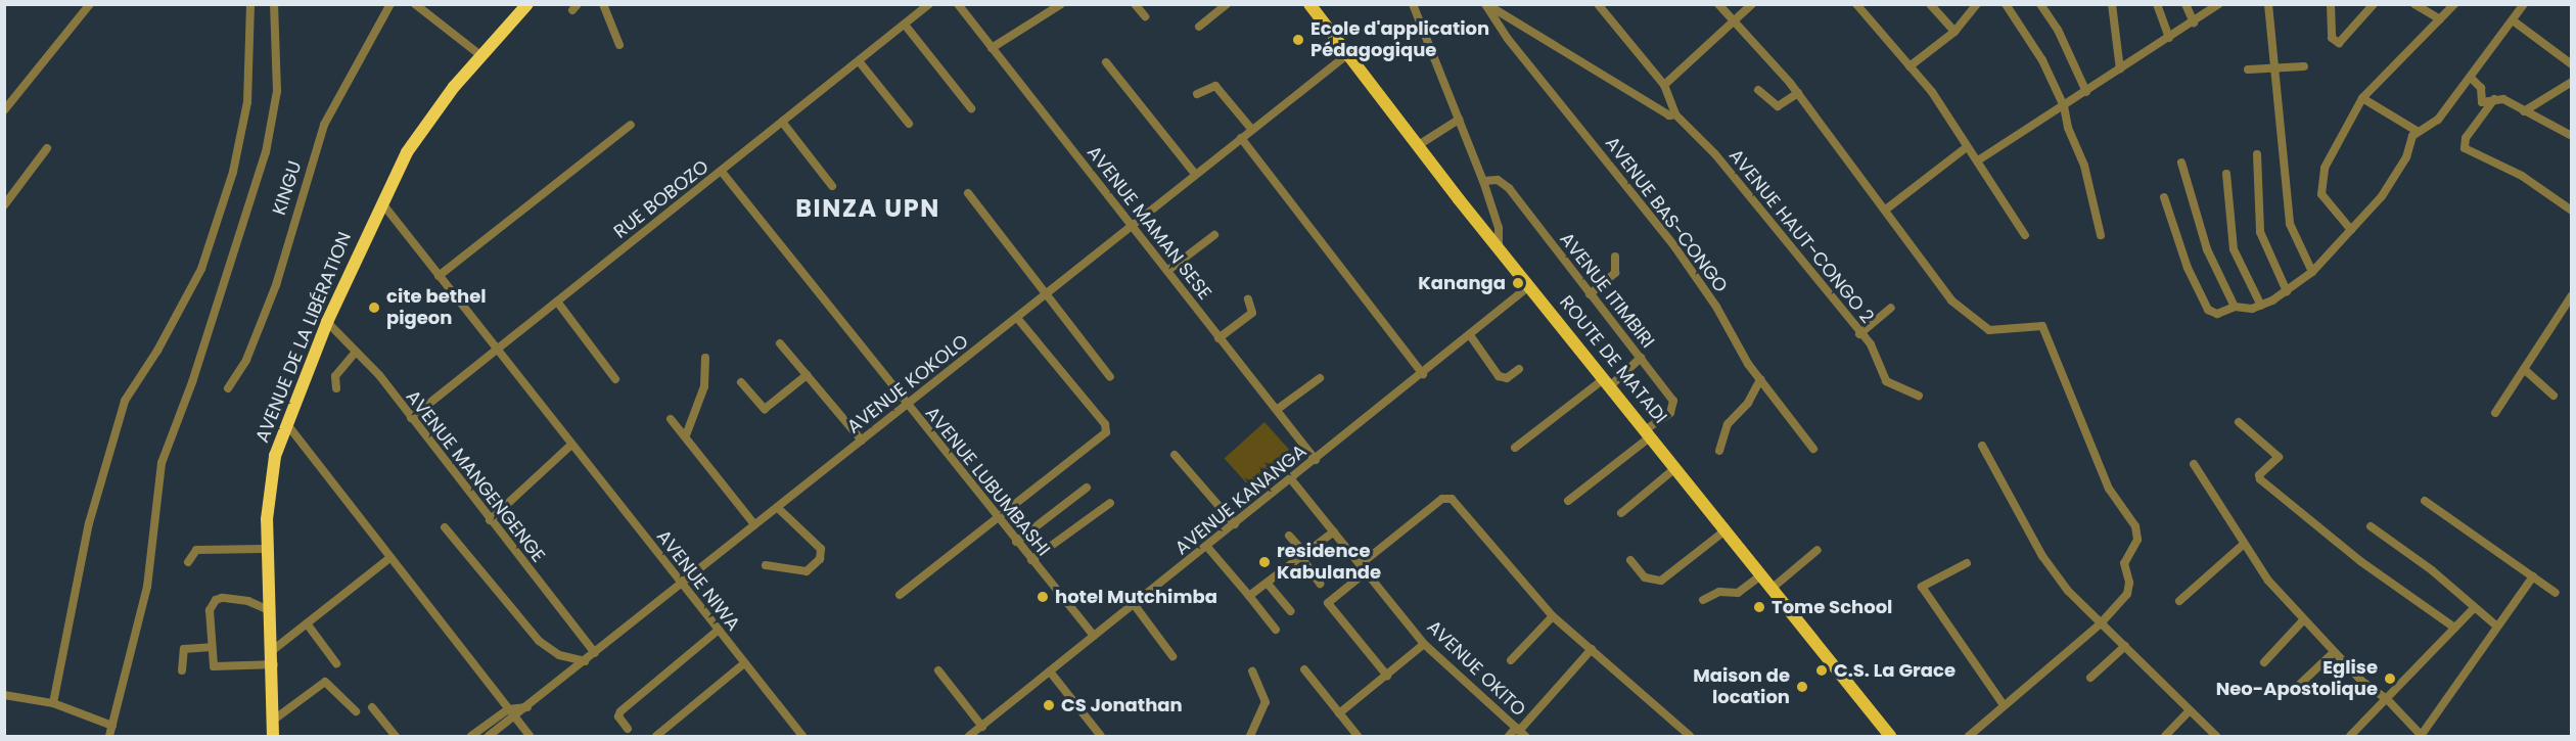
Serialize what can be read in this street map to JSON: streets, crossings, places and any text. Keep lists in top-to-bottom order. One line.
{"streets":{"highway":["AVENUE DE LA LIBÉRATION"],"main road":["ROUTE DE MATADI"],"street":["KINGU","RUE BOBOZO","AVENUE BAS-CONGO","AVENUE MAMAN SESE","AVENUE HAUT-CONGO 2","AVENUE ITIMBIRI","AVENUE KOKOLO","AVENUE MANGENGENGE","AVENUE LUBUMBASHI","AVENUE KANANGA","AVENUE NIWA","AVENUE OKITO"]},"crossings":[["RUE BOBOZO","AVENUE MANGENGENGE"],["RUE BOBOZO","AVENUE LUBUMBASHI"],["RUE BOBOZO","AVENUE NIWA"],["AVENUE MAMAN SESE","AVENUE KOKOLO"],["AVENUE MAMAN SESE","AVENUE KANANGA"],["AVENUE ITIMBIRI","ROUTE DE MATADI"],["AVENUE DE LA LIBÉRATION","AVENUE MANGENGENGE"],["AVENUE DE LA LIBÉRATION","AVENUE NIWA"],["ROUTE DE MATADI","AVENUE KOKOLO"],["ROUTE DE MATADI","AVENUE KANANGA"],["AVENUE KOKOLO","AVENUE MANGENGENGE"],["AVENUE KOKOLO","AVENUE LUBUMBASHI"],["AVENUE KOKOLO","AVENUE NIWA"],["AVENUE LUBUMBASHI","AVENUE KANANGA"],["AVENUE KANANGA","AVENUE OKITO"]],"districts":["BINZA UPN"],"places":["Ecole d'application Pédagogique","Kananga","cite bethel pigeon","residence Kabulande","hotel Mutchimba","Tome School","C.S. La Grace","Eglise Neo-Apostolique","Maison de location","CS Jonathan"]}
